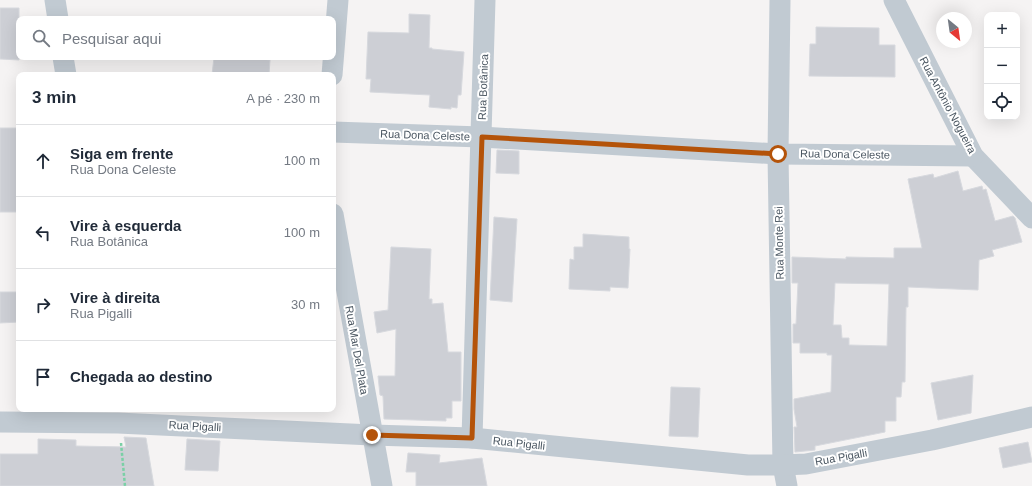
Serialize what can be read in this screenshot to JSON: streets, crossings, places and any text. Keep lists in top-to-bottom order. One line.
{"streets":{"street":["Rua Botânica","Rua Antônio Nogueira","Rua Dona Celeste","Rua Monte Rei","Rua Mar Del Plata","Rua Pigalli"]},"crossings":[["Rua Botânica","Rua Dona Celeste"],["Rua Botânica","Rua Pigalli"],["Rua Antônio Nogueira","Rua Dona Celeste"],["Rua Dona Celeste","Rua Monte Rei"],["Rua Monte Rei","Rua Pigalli"],["Rua Mar Del Plata","Rua Pigalli"]],"north":"bottom right","page":{"map_buttons":["+","−"],"search":"Pesquisar aqui","heading":["3 min","A pé · 230 m"],"list":[["Siga em frente","Rua Dona Celeste","100 m"],["Vire à esquerda","Rua Botânica","100 m"],["Vire à direita","Rua Pigalli","30 m"],"Chegada ao destino"]}}
